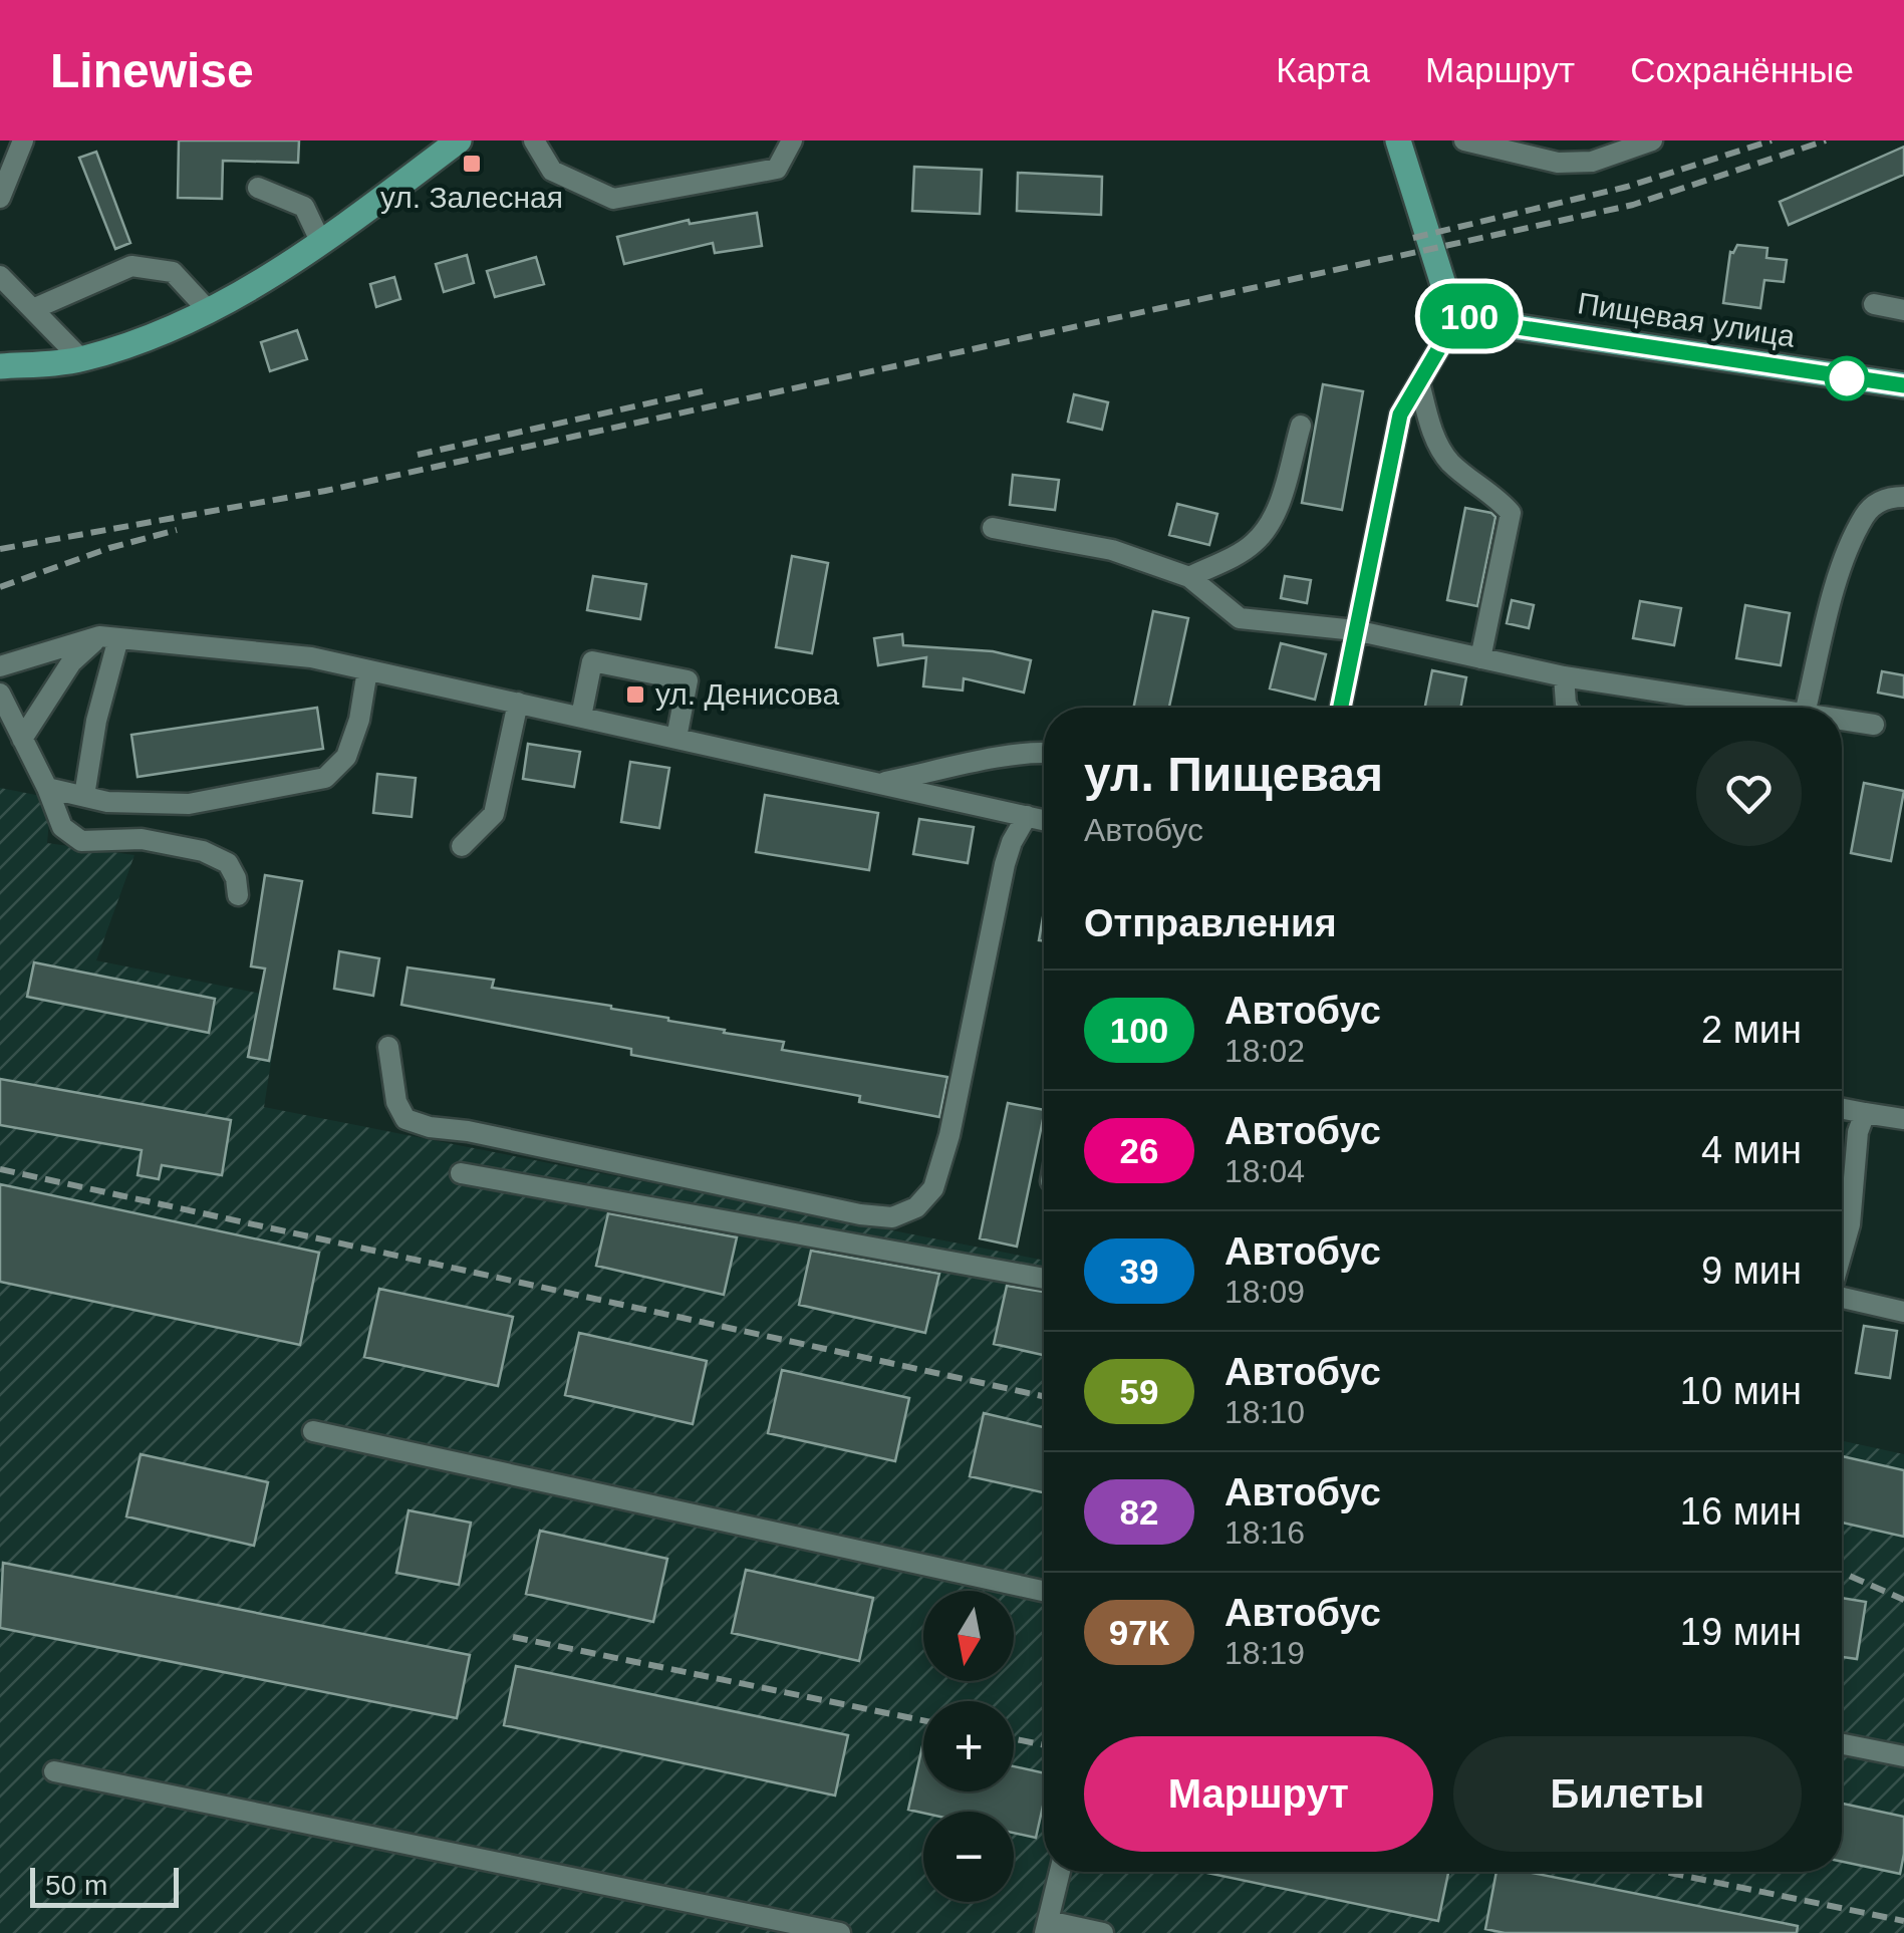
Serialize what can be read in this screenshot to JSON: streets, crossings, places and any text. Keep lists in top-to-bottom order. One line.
{"streets":{"main road":["Пищевая улица"]},"places":{"transit":["ул. Залесная","ул. Денисова"]},"lines":["bus line 100"],"scale_bar":"50 m","north":"bottom","page":{"header":"Linewise","nav":["Карта","Маршрут","Сохранённые"],"on_map":"100","heading":[["ул. Пищевая","Автобус"],"Отправления"],"list":[{"mark":"100","name":"Автобус","note":"18:02","value":"2 мин"},{"mark":"26","name":"Автобус","note":"18:04","value":"4 мин"},{"mark":"39","name":"Автобус","note":"18:09","value":"9 мин"},{"mark":"59","name":"Автобус","note":"18:10","value":"10 мин"},{"mark":"82","name":"Автобус","note":"18:16","value":"16 мин"},{"mark":"97К","name":"Автобус","note":"18:19","value":"19 мин"}],"map_buttons":["+","−"],"buttons":["Маршрут","Билеты"],"scale":"50 m"}}
